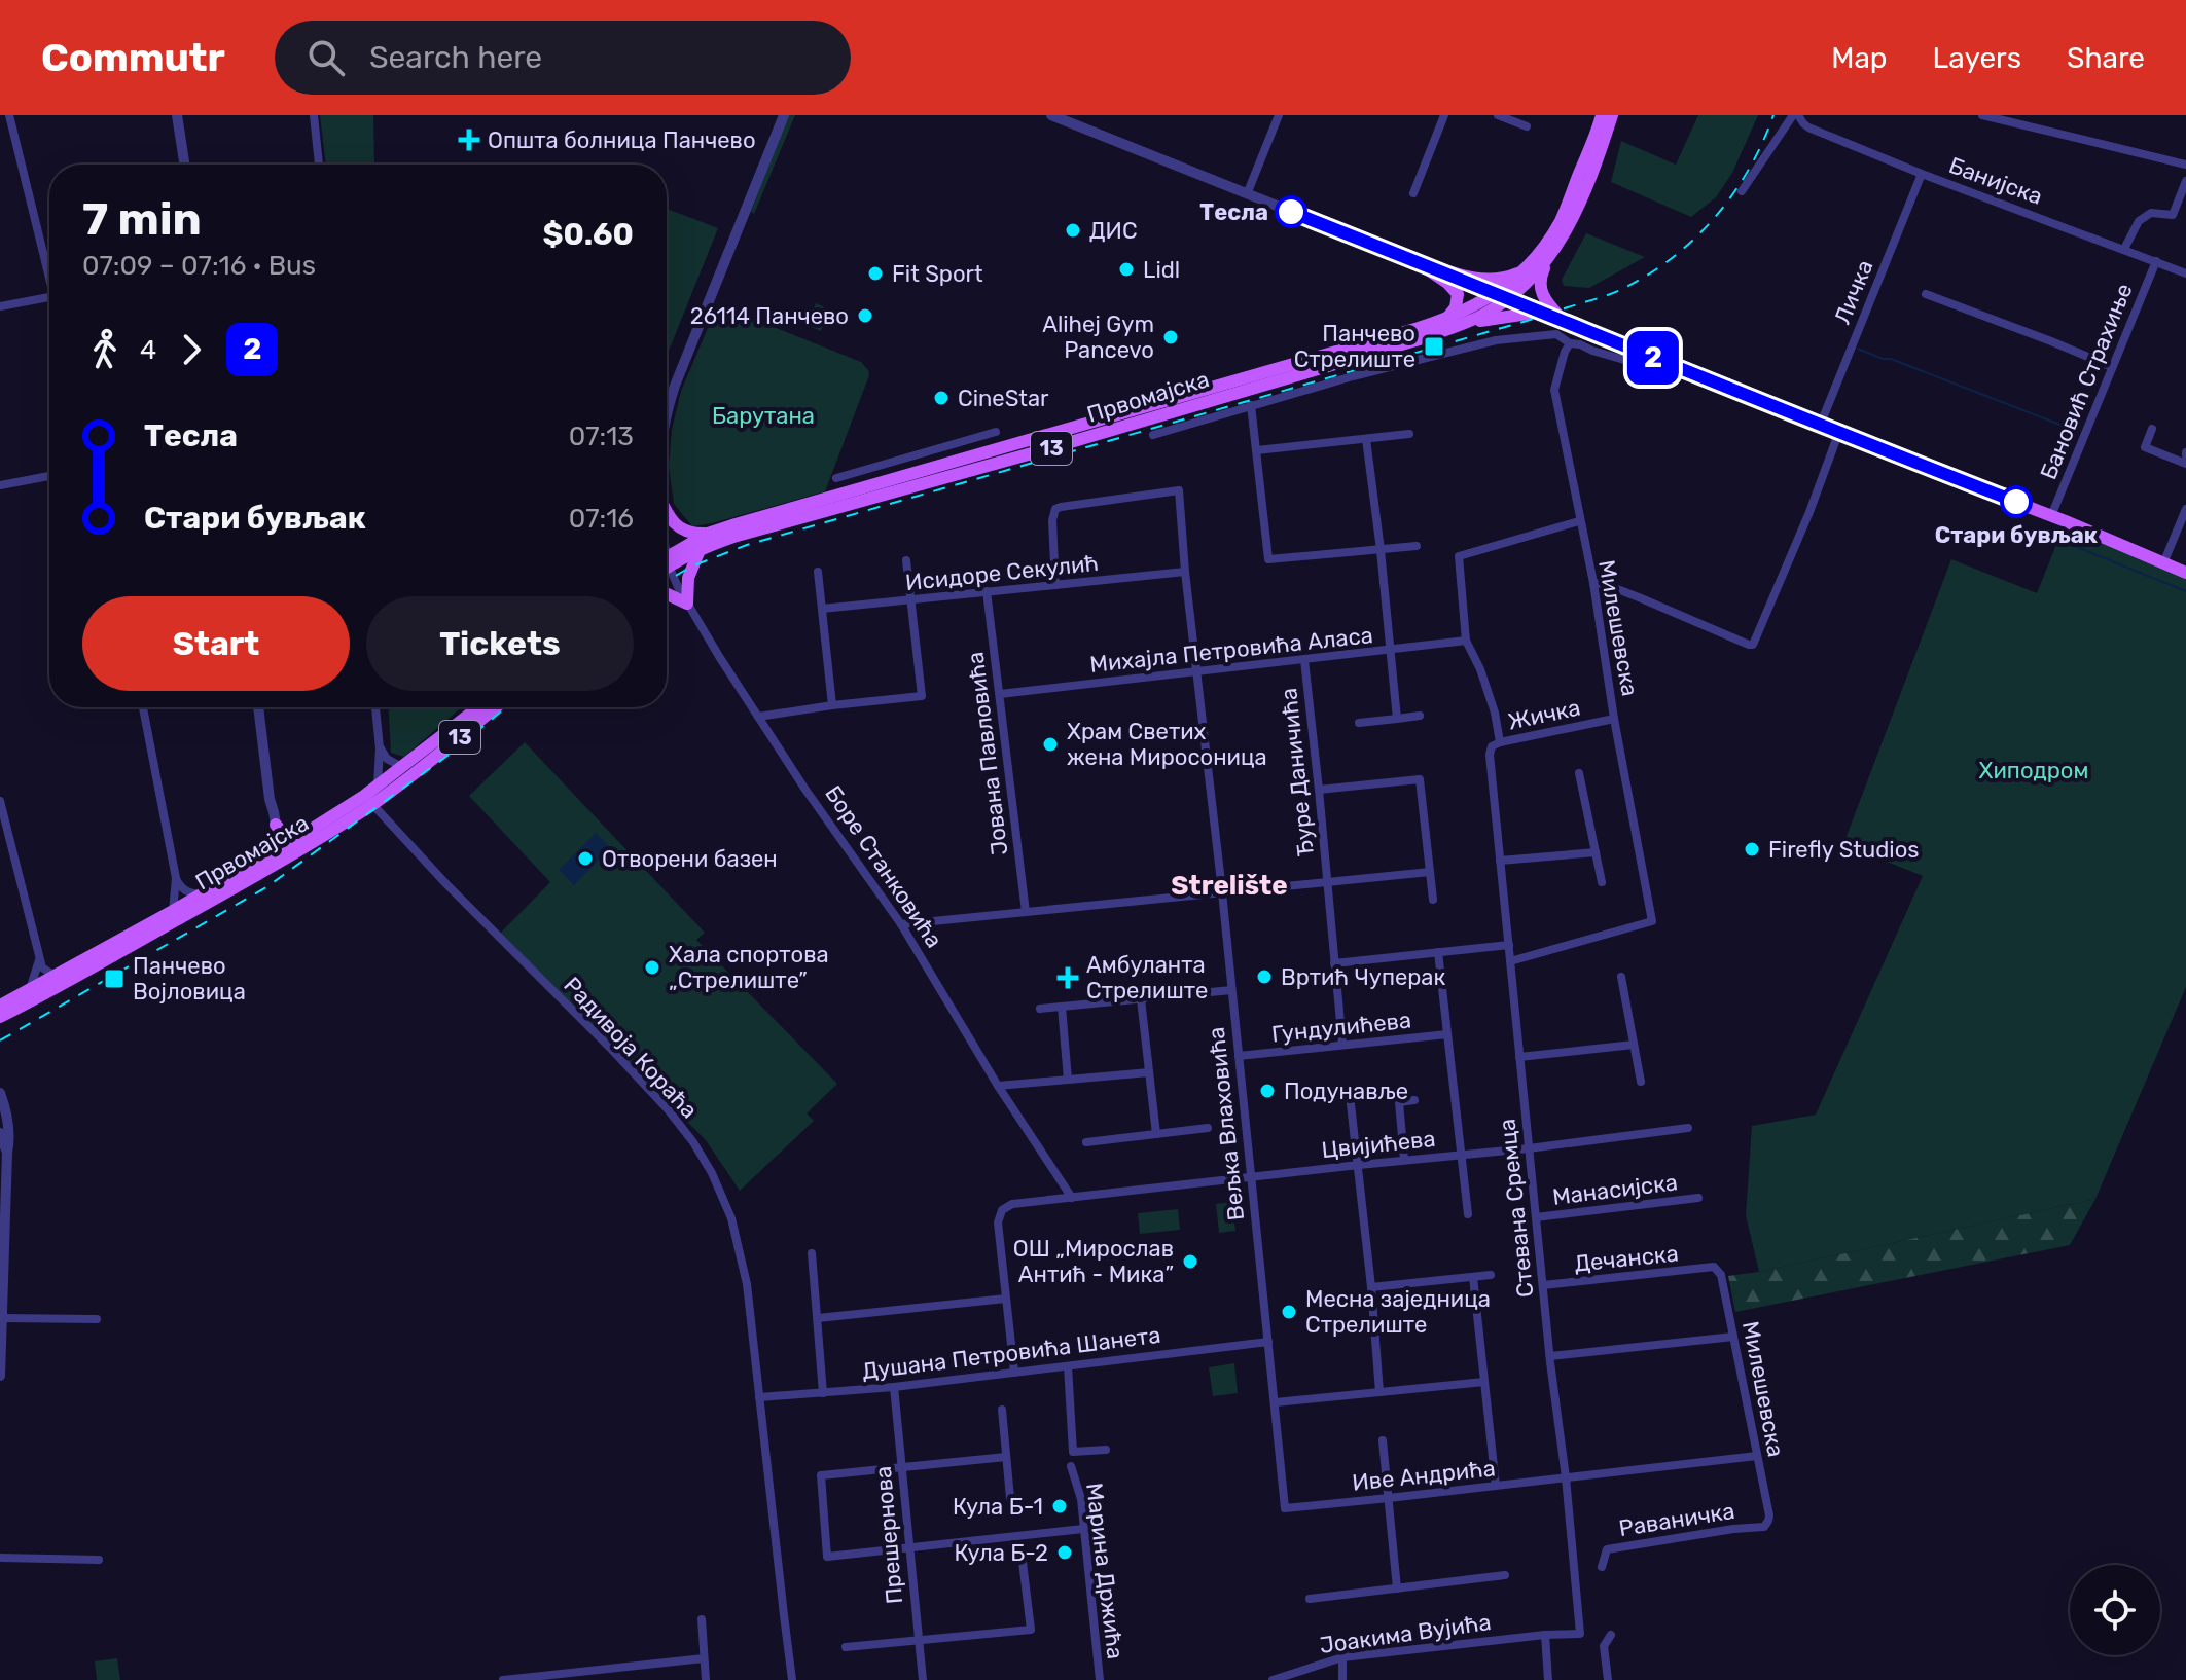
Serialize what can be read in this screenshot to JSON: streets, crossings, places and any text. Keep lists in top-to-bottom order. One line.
{"streets":{"main road":["Првомајска","13"],"street":["Банијска","Личка","Бановић Страхиње","Исидоре Секулић","Милешевска","Михајла Петровића Аласа","Жичка","Јована Павловића","Ђуре Даничића","Боре Станковића","Гундулићева","Радивоја Кораћа","Вељка Влаховића","Цвијићева","Манасијска","Стевана Сремца","Дечанска","Душана Петровића Шанета","Иве Андрића","Раваничка","Прешернова","Марина Држића","Јоакима Вујића"]},"crossings":[["Банијска","Личка"],["Банијска","Бановић Страхиње"],["Првомајска","13"],["Првомајска","Радивоја Кораћа"],["Исидоре Секулић","Јована Павловића"],["Исидоре Секулић","Вељка Влаховића"],["Милешевска","Жичка"],["Милешевска","Стевана Сремца"],["Милешевска","Дечанска"],["Милешевска","Иве Андрића"],["Милешевска","Раваничка"],["Михајла Петровића Аласа","Јована Павловића"],["Михајла Петровића Аласа","Ђуре Даничића"],["Михајла Петровића Аласа","Вељка Влаховића"],["Жичка","Стевана Сремца"],["Ђуре Даничића","Гундулићева"],["Боре Станковића","Цвијићева"],["Гундулићева","Вељка Влаховића"],["Радивоја Кораћа","Душана Петровића Шанета"],["Вељка Влаховића","Цвијићева"],["Вељка Влаховића","Душана Петровића Шанета"],["Вељка Влаховића","Иве Андрића"],["Цвијићева","Стевана Сремца"],["Манасијска","Стевана Сремца"],["Стевана Сремца","Дечанска"],["Стевана Сремца","Иве Андрића"],["Стевана Сремца","Јоакима Вујића"],["Душана Петровића Шанета","Прешернова"],["Душана Петровића Шанета","Марина Држића"]],"districts":["Strelište"],"parks":["Барутана","Хиподром"],"places":{"health":["Општа болница Панчево","Амбуланта Стрелиште"],"other":["Тесла","ДИС","Lidl","Fit Sport","26114 Панчево","Alihej Gym Pancevo","CineStar","Стари бувљак","Храм Светих жена Миросоница","Firefly Studios","Отворени базен","Хала спортова „Стрелиште”","Вртић Чуперак","Подунавље","ОШ „Мирослав Антић - Мика”","Месна заједница Стрелиште","Кула Б-1","Кула Б-2"],"transit":["Панчево Стрелиште","Панчево Војловица"]},"lines":["bus line 2"],"page":{"header":"Commutr","search":"Search here","nav":["Map","Layers","Share"],"on_map":"2","heading":["7 min","07:09 – 07:16 · Bus","$0.60"],"legs":["4","2"],"list":[{"name":"Тесла","value":"07:13"},{"name":"Стари бувљак","value":"07:16"}],"buttons":["Start","Tickets"]}}
